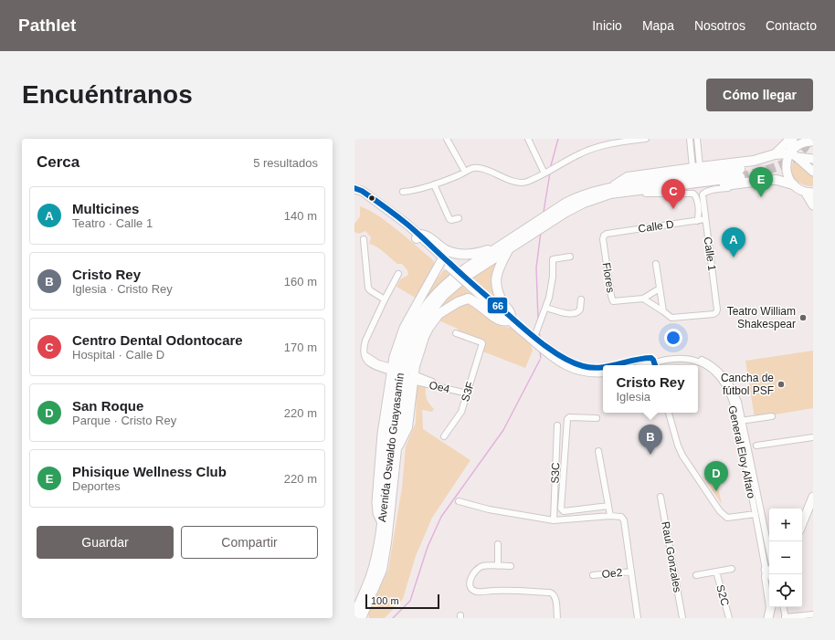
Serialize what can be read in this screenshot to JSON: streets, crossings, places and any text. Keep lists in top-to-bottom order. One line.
{"streets":{"main road":["Avenida Oswaldo Guayasamín"],"street":["Calle D","Calle 1","Flores","Oe4","S3F","General Eloy Alfaro","S3C","Raul Gonzales","Oe2","S2C"]},"crossings":[["Calle D","Calle 1"],["Calle D","Flores"],["Calle 1","Avenida Oswaldo Guayasamín"],["Oe4","S3F"]],"places":["Teatro William Shakespear","Cancha de fútbol PSF"],"lines":["transit line 66"],"scale_bar":"100 m","page":{"header":"Pathlet","nav":["Inicio","Mapa","Nosotros","Contacto"],"buttons":["Cómo llegar",["Guardar","Compartir"]],"title":"Encuéntranos","heading":["Cerca","5 resultados"],"pins":["E","C","A","B","D"],"list":[{"mark":"A","name":"Multicines","note":"Teatro · Calle 1","value":"140 m"},{"mark":"B","name":"Cristo Rey","note":"Iglesia · Cristo Rey","value":"160 m"},{"mark":"C","name":"Centro Dental Odontocare","note":"Hospital · Calle D","value":"170 m"},{"mark":"D","name":"San Roque","note":"Parque · Cristo Rey","value":"220 m"},{"mark":"E","name":"Phisique Wellness Club","note":"Deportes","value":"220 m"}],"popup":["Cristo Rey","Iglesia"],"map_buttons":["+","−"],"scale":"100 m"}}
